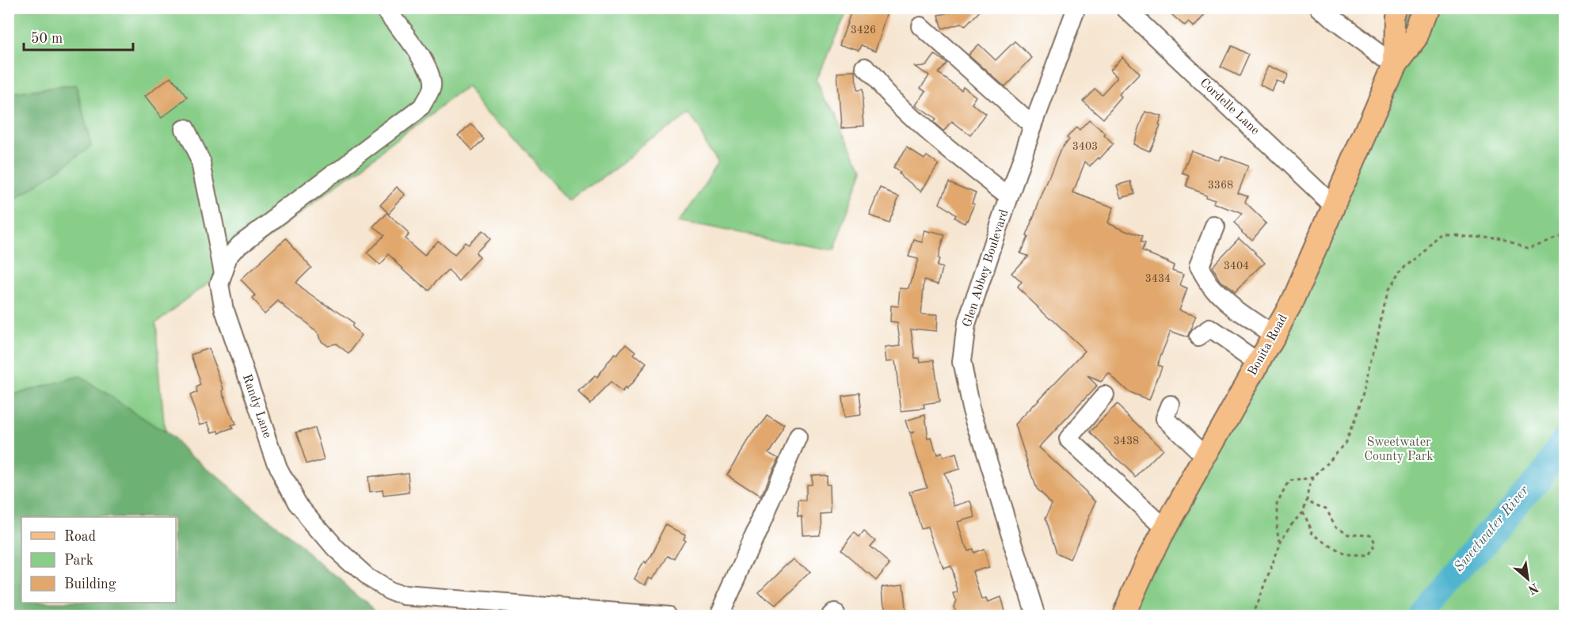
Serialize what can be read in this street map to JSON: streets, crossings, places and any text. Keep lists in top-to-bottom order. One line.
{"streets":{"main road":["Bonita Road"],"street":["Cordelle Lane","Glen Abbey Boulevard","Randy Lane"]},"crossings":[["Cordelle Lane","Bonita Road"]],"water":["Sweetwater River"],"parks":["Sweetwater County Park"],"house_numbers":["3426","3403","3368","3404","3434","3438"],"legend":["Road","Park","Building"],"scale_bar":"50 m","north":"bottom right"}
